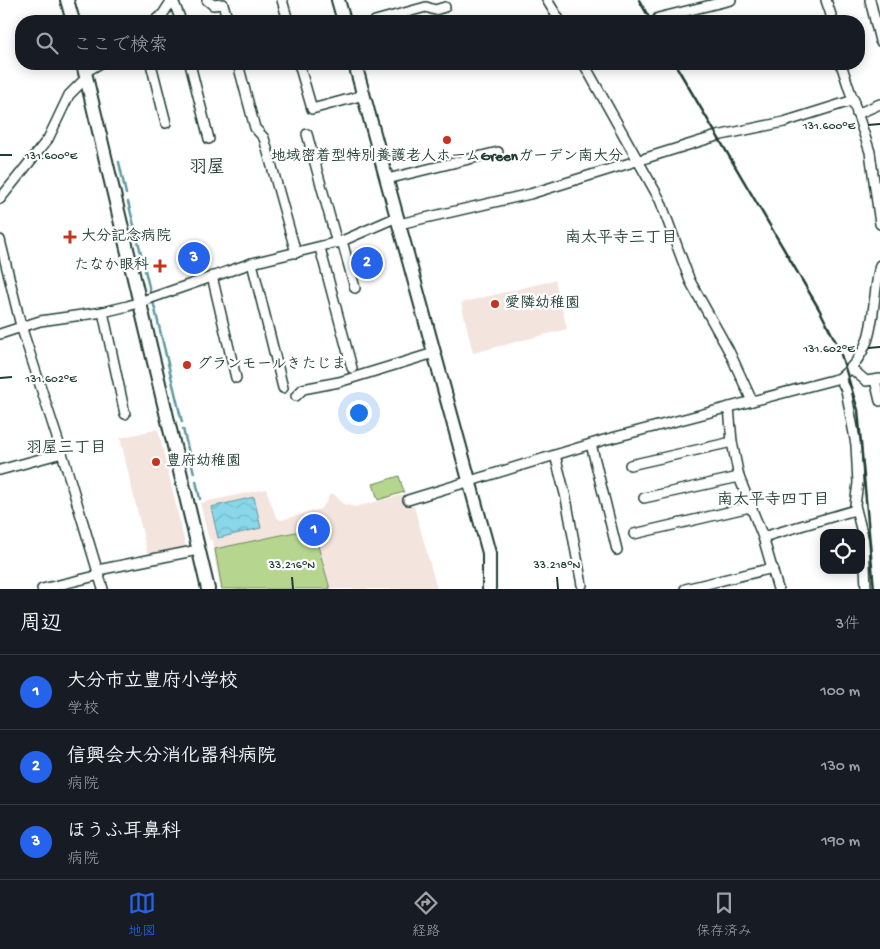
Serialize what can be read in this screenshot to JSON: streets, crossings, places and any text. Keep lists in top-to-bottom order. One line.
{"districts":["羽屋","南太平寺三丁目","羽屋三丁目","南太平寺四丁目"],"places":{"other":["地域密着型特別養護老人ホームGreenガーデン南大分","愛隣幼稚園","グランモールきたじま","豊府幼稚園"],"health":["大分記念病院","たなか眼科"]},"page":{"search":"ここで検索","pins":["3","2","1"],"heading":["周辺","3件"],"list":[{"mark":"1","name":"大分市立豊府小学校","note":"学校","value":"100 m"},{"mark":"2","name":"信興会大分消化器科病院","note":"病院","value":"130 m"},{"mark":"3","name":"ほうふ耳鼻科","note":"病院","value":"190 m"}],"nav":["地図","経路","保存済み"]},"coordinates":["131.600°E","131.602°E","33.216°N","33.218°N"]}
